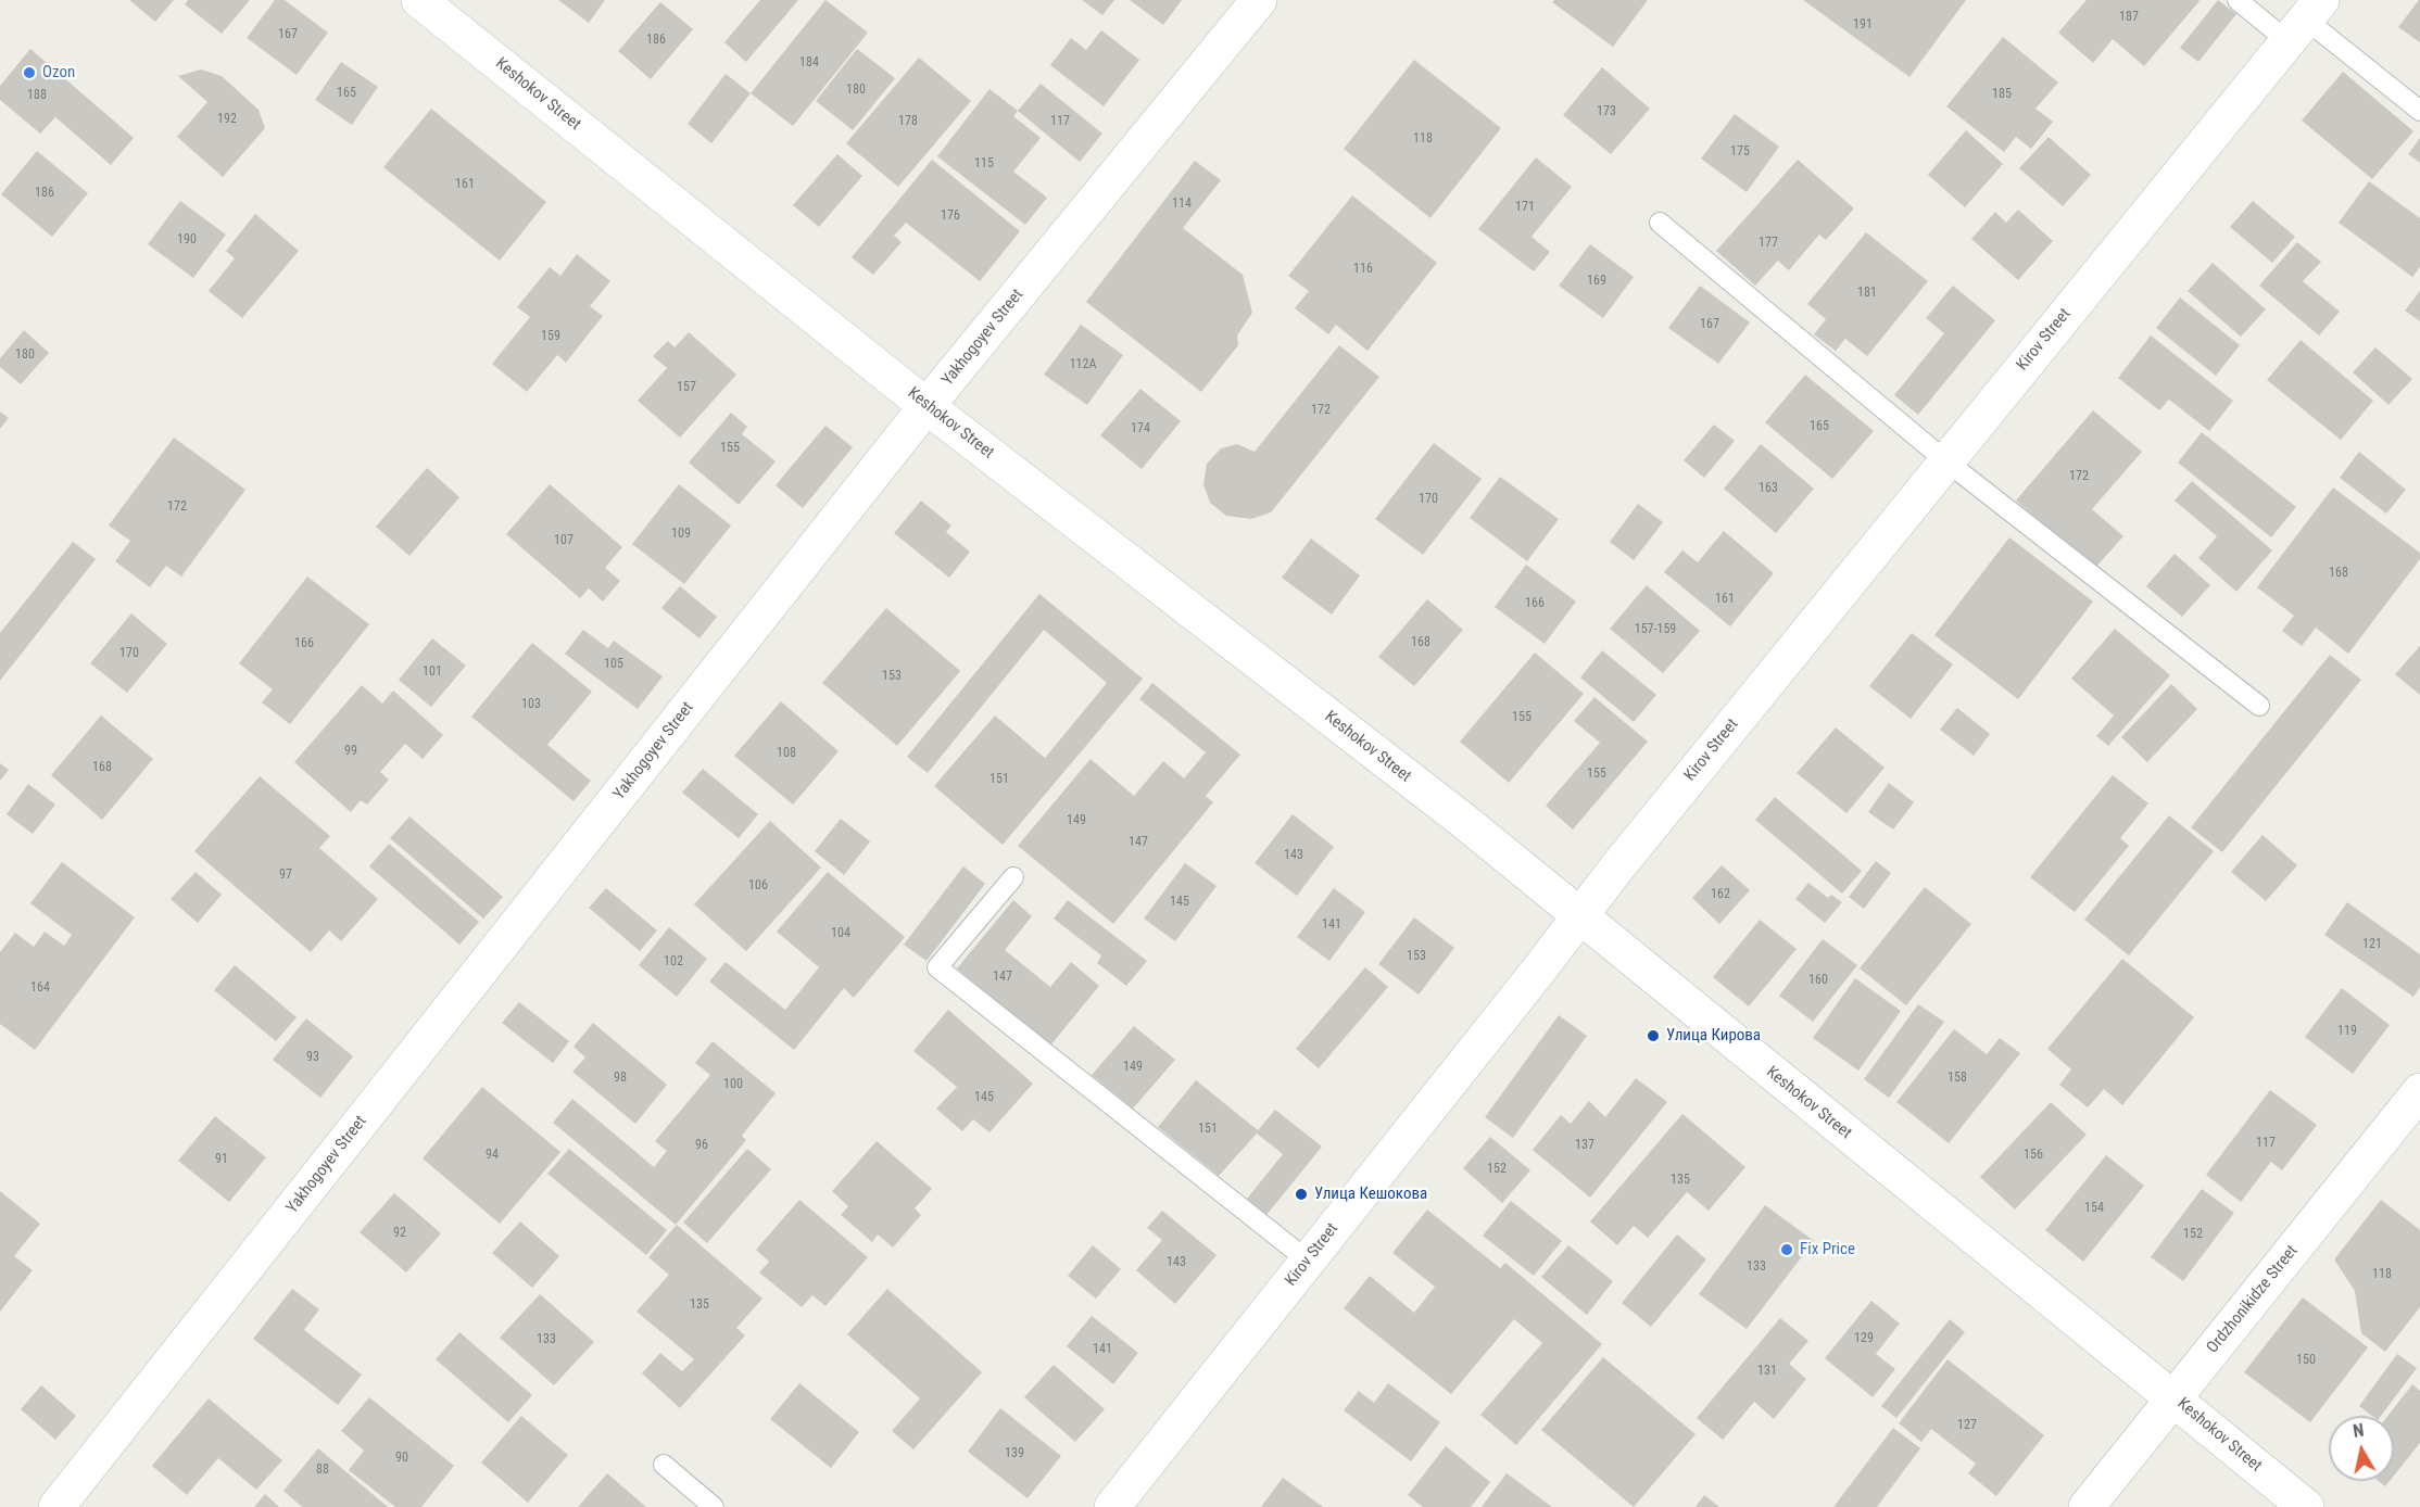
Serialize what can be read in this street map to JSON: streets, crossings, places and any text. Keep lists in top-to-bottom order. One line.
{"streets":{"street":["Keshokov Street","Yakhogoyev Street","Kirov Street","Ordzhonikidze Street"]},"crossings":[["Keshokov Street","Yakhogoyev Street"],["Keshokov Street","Kirov Street"],["Keshokov Street","Ordzhonikidze Street"]],"places":["Ozon","Улица Кирова","Улица Кешокова","Fix Price"],"house_numbers":["187","191","167","186","184","180","165","185","188","173","192","178","117","118","175","115","161","186","114","171","176","190","177","116","169","181","167","159","180","112А","157","172","165","174","155","172","163","170","172","109","107","168","161","166","157-159","168","166","170","105","101","153","103","155","99","108","168","155","151","149","147","143","97","106","162","145","141","104","121","153","102","147","160","164","119","93","149","98","158","100","145","151","117","96","137","94","156","91","152","135","154","92","152","143","133","118","135","129","133","141","150","131","127","139","90","88"],"north":"top"}
